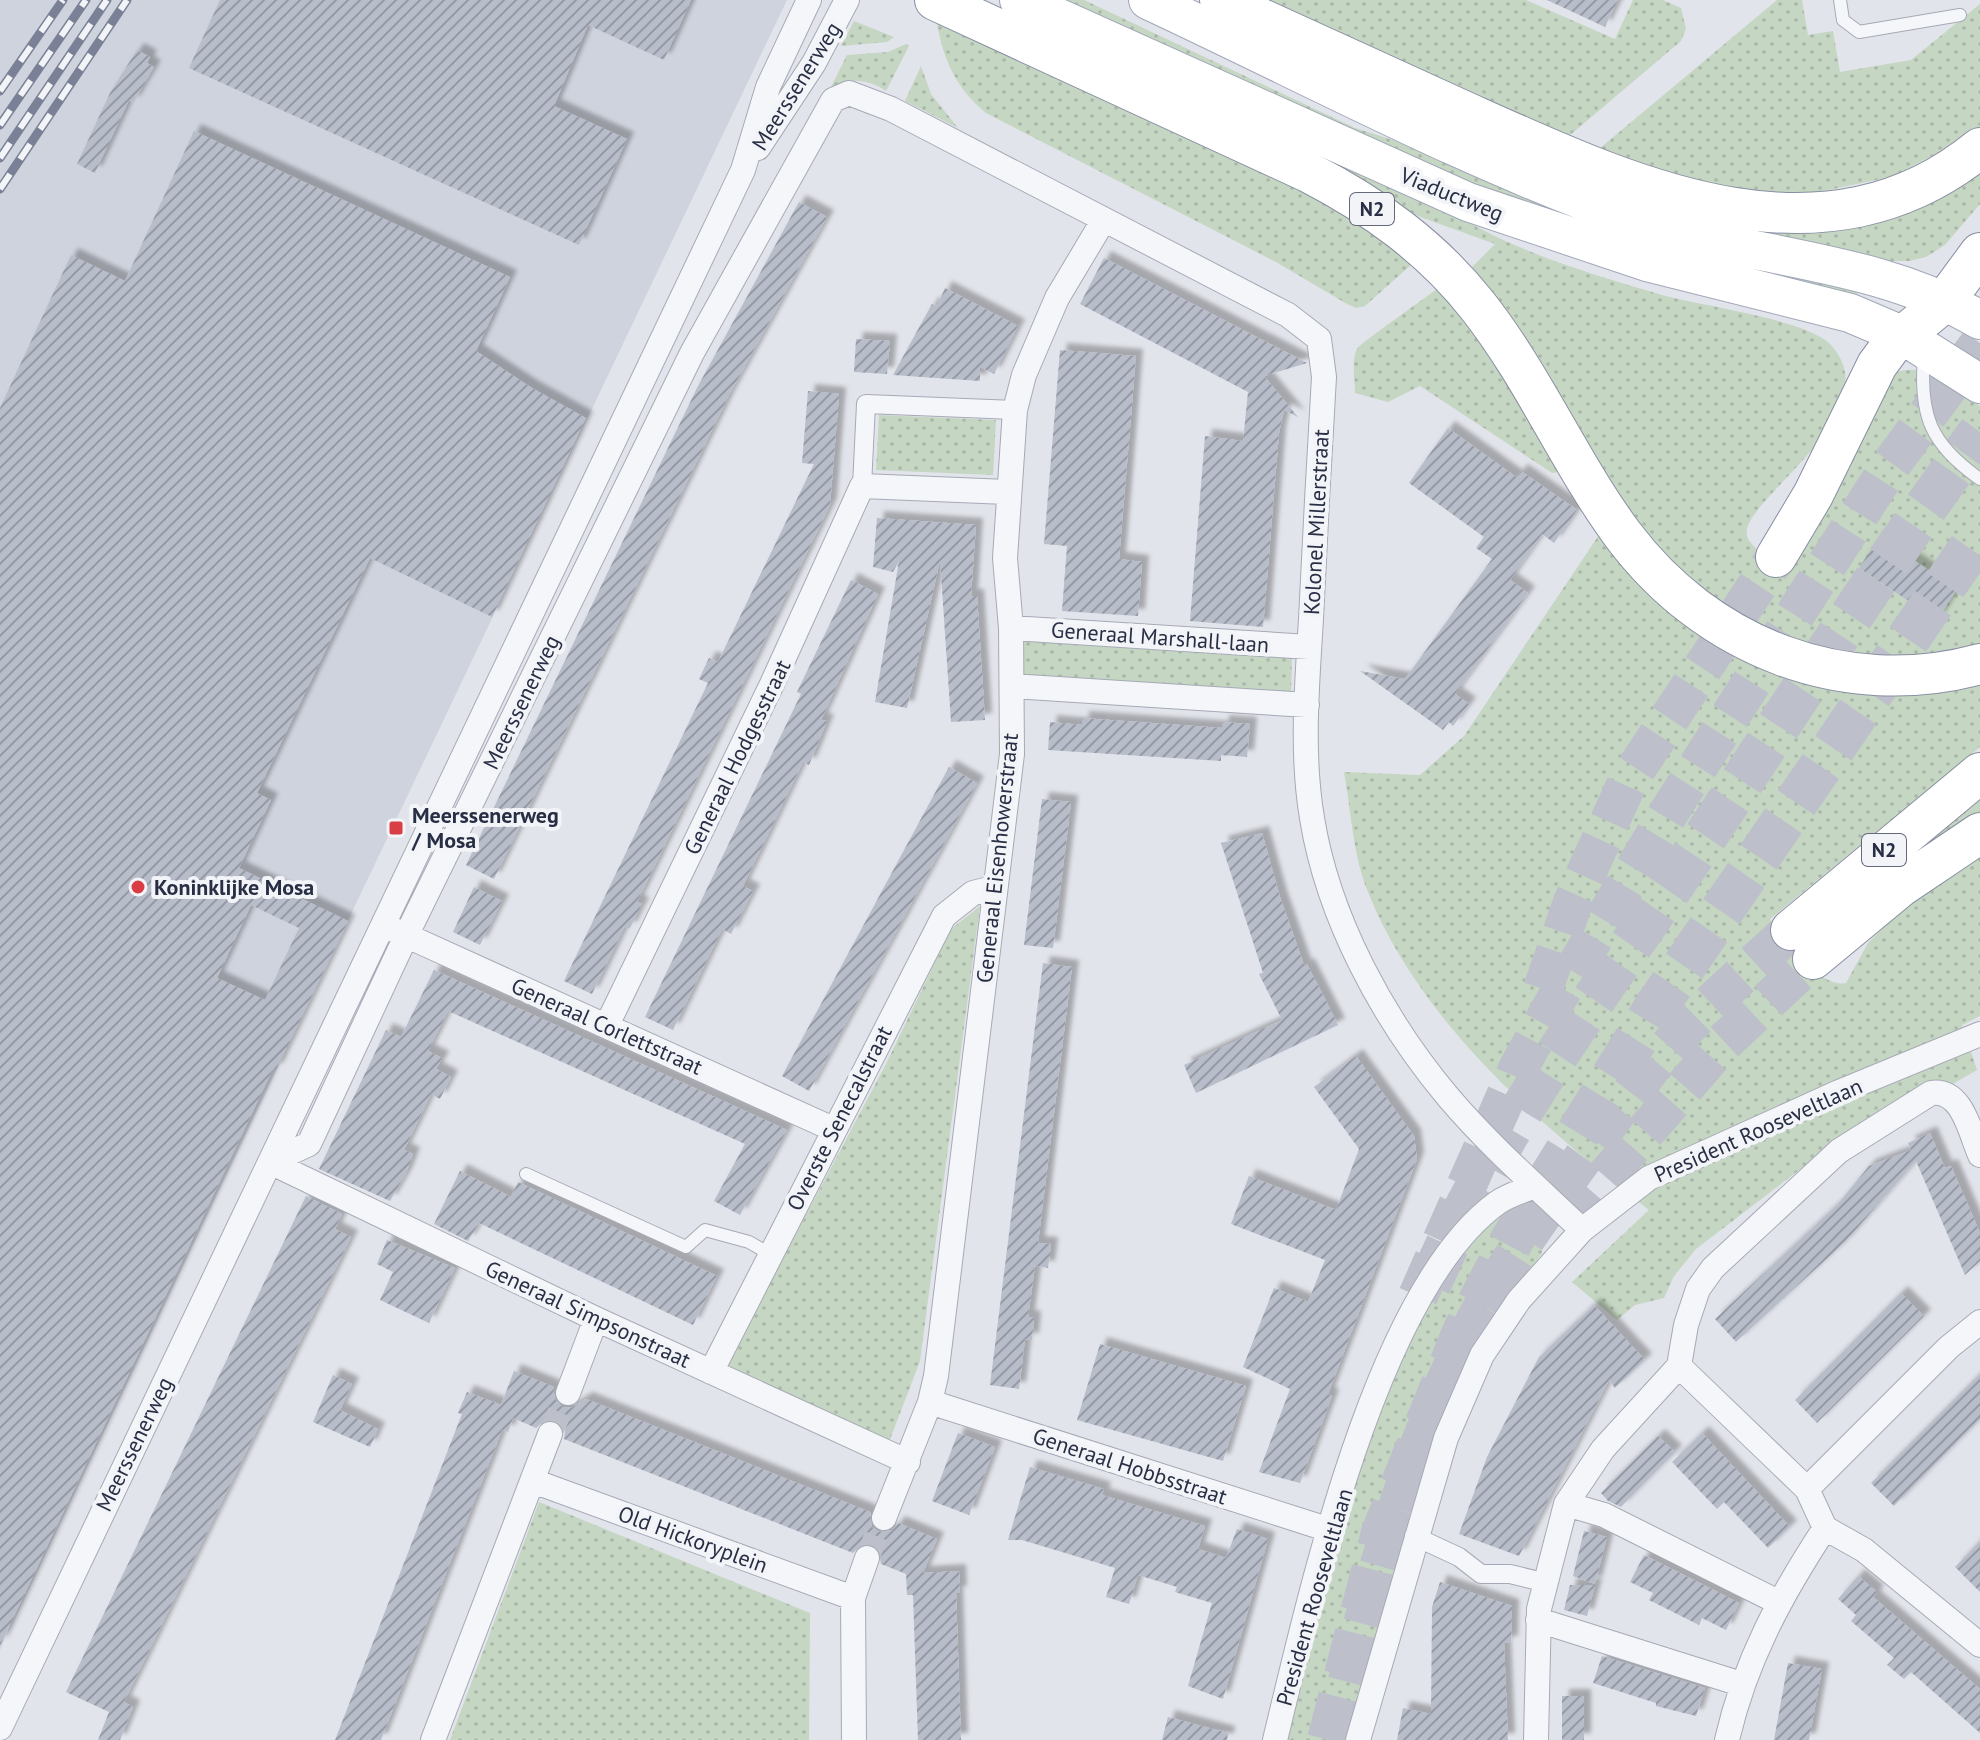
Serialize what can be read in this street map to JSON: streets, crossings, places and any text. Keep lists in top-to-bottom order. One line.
{"streets":{"highway":["N2"],"main road":["Viaductweg"],"street":["Meerssenerweg","Kolonel Millerstraat","Generaal Marshall-laan","Generaal Hodgesstraat","Generaal Eisenhowerstraat","Generaal Corlettstraat","Overste Senecalstraat","President Rooseveltlaan","Generaal Simpsonstraat","Generaal Hobbsstraat","Old Hickoryplein"]},"crossings":[["Meerssenerweg","Kolonel Millerstraat"],["Meerssenerweg","Generaal Corlettstraat"],["Meerssenerweg","Generaal Simpsonstraat"],["Kolonel Millerstraat","Generaal Marshall-laan"],["Kolonel Millerstraat","Generaal Eisenhowerstraat"],["Kolonel Millerstraat","President Rooseveltlaan"],["Generaal Marshall-laan","Generaal Eisenhowerstraat"],["Generaal Hodgesstraat","Generaal Corlettstraat"],["Generaal Eisenhowerstraat","Overste Senecalstraat"],["Generaal Eisenhowerstraat","Generaal Simpsonstraat"],["Generaal Eisenhowerstraat","Generaal Hobbsstraat"],["Generaal Corlettstraat","Overste Senecalstraat"],["Overste Senecalstraat","Generaal Simpsonstraat"],["President Rooseveltlaan","Generaal Hobbsstraat"]],"places":{"transit":["Meerssenerweg / Mosa"],"other":["Koninklijke Mosa"]}}
